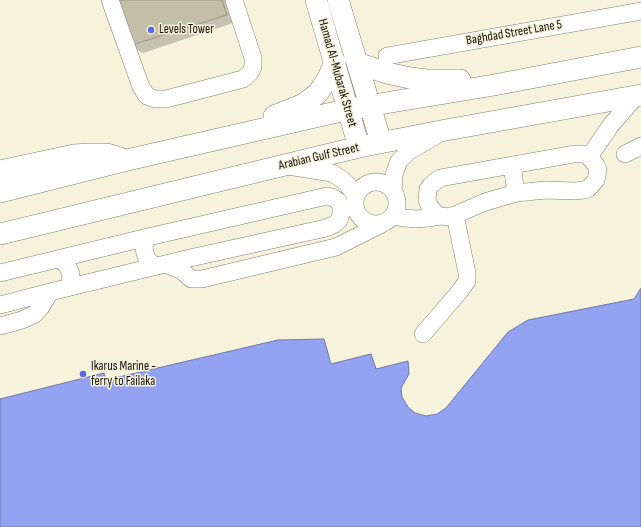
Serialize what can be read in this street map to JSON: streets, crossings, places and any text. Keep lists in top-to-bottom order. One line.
{"streets":{"main road":["Hamad Al-Mubarak Street","Arabian Gulf Street"],"street":["Baghdad Street Lane 5"]},"crossings":[["Hamad Al-Mubarak Street","Arabian Gulf Street"]],"places":["Levels Tower","Ikarus Marine - ferry to Failaka"]}
